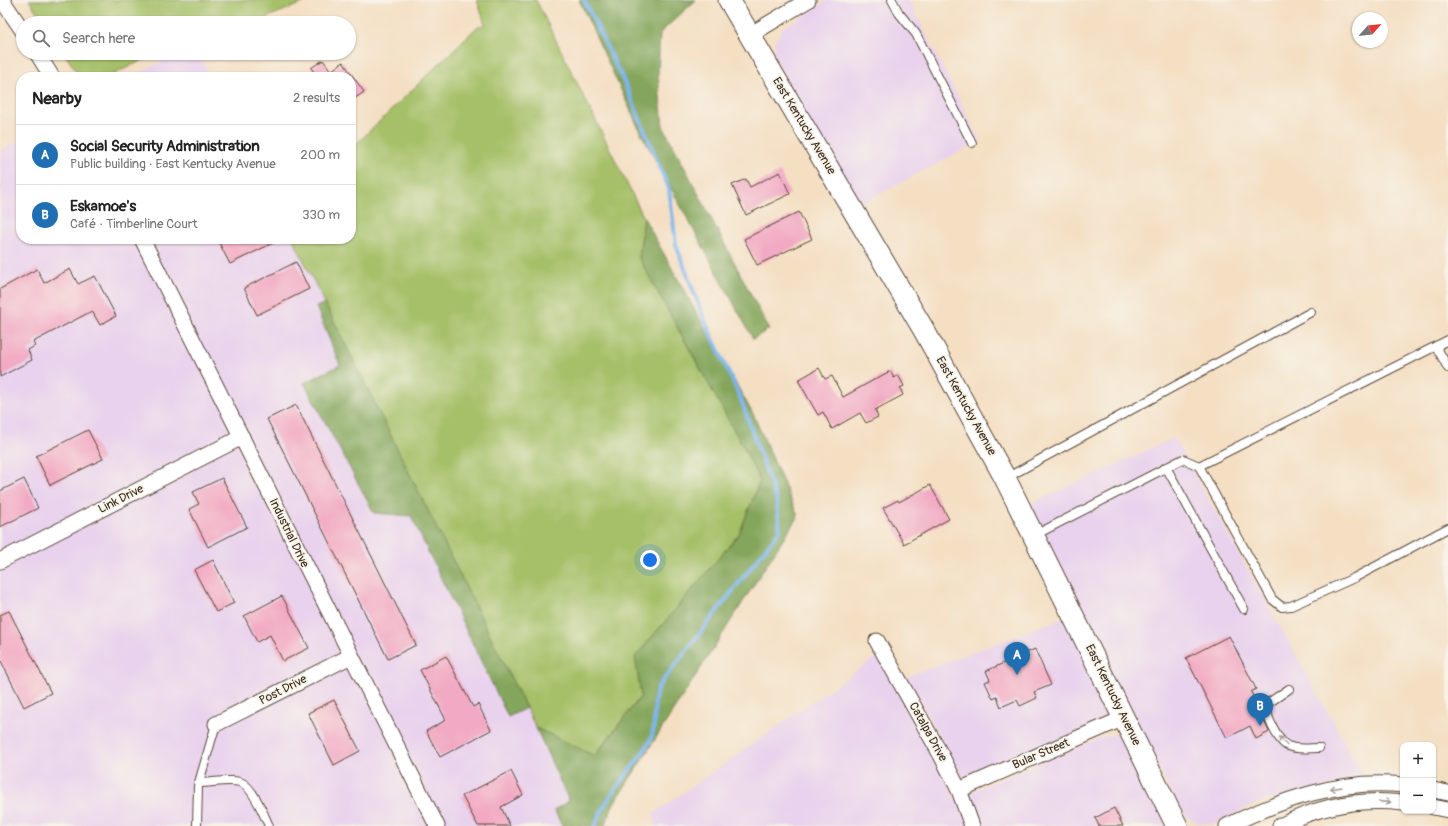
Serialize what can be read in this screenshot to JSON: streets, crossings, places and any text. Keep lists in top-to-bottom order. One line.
{"streets":{"street":["East Kentucky Avenue","Link Drive","Industrial Drive","Post Drive","Catalpa Drive","Bular Street"]},"crossings":[["East Kentucky Avenue","Bular Street"],["Link Drive","Industrial Drive"],["Industrial Drive","Post Drive"],["Catalpa Drive","Bular Street"]],"north":"top right","page":{"search":"Search here","heading":["Nearby","2 results"],"list":[{"mark":"A","name":"Social Security Administration","note":"Public building · East Kentucky Avenue","value":"200 m"},{"mark":"B","name":"Eskamoe's","note":"Café · Timberline Court","value":"330 m"}],"pins":["A","B"],"map_buttons":["+","−"]}}
